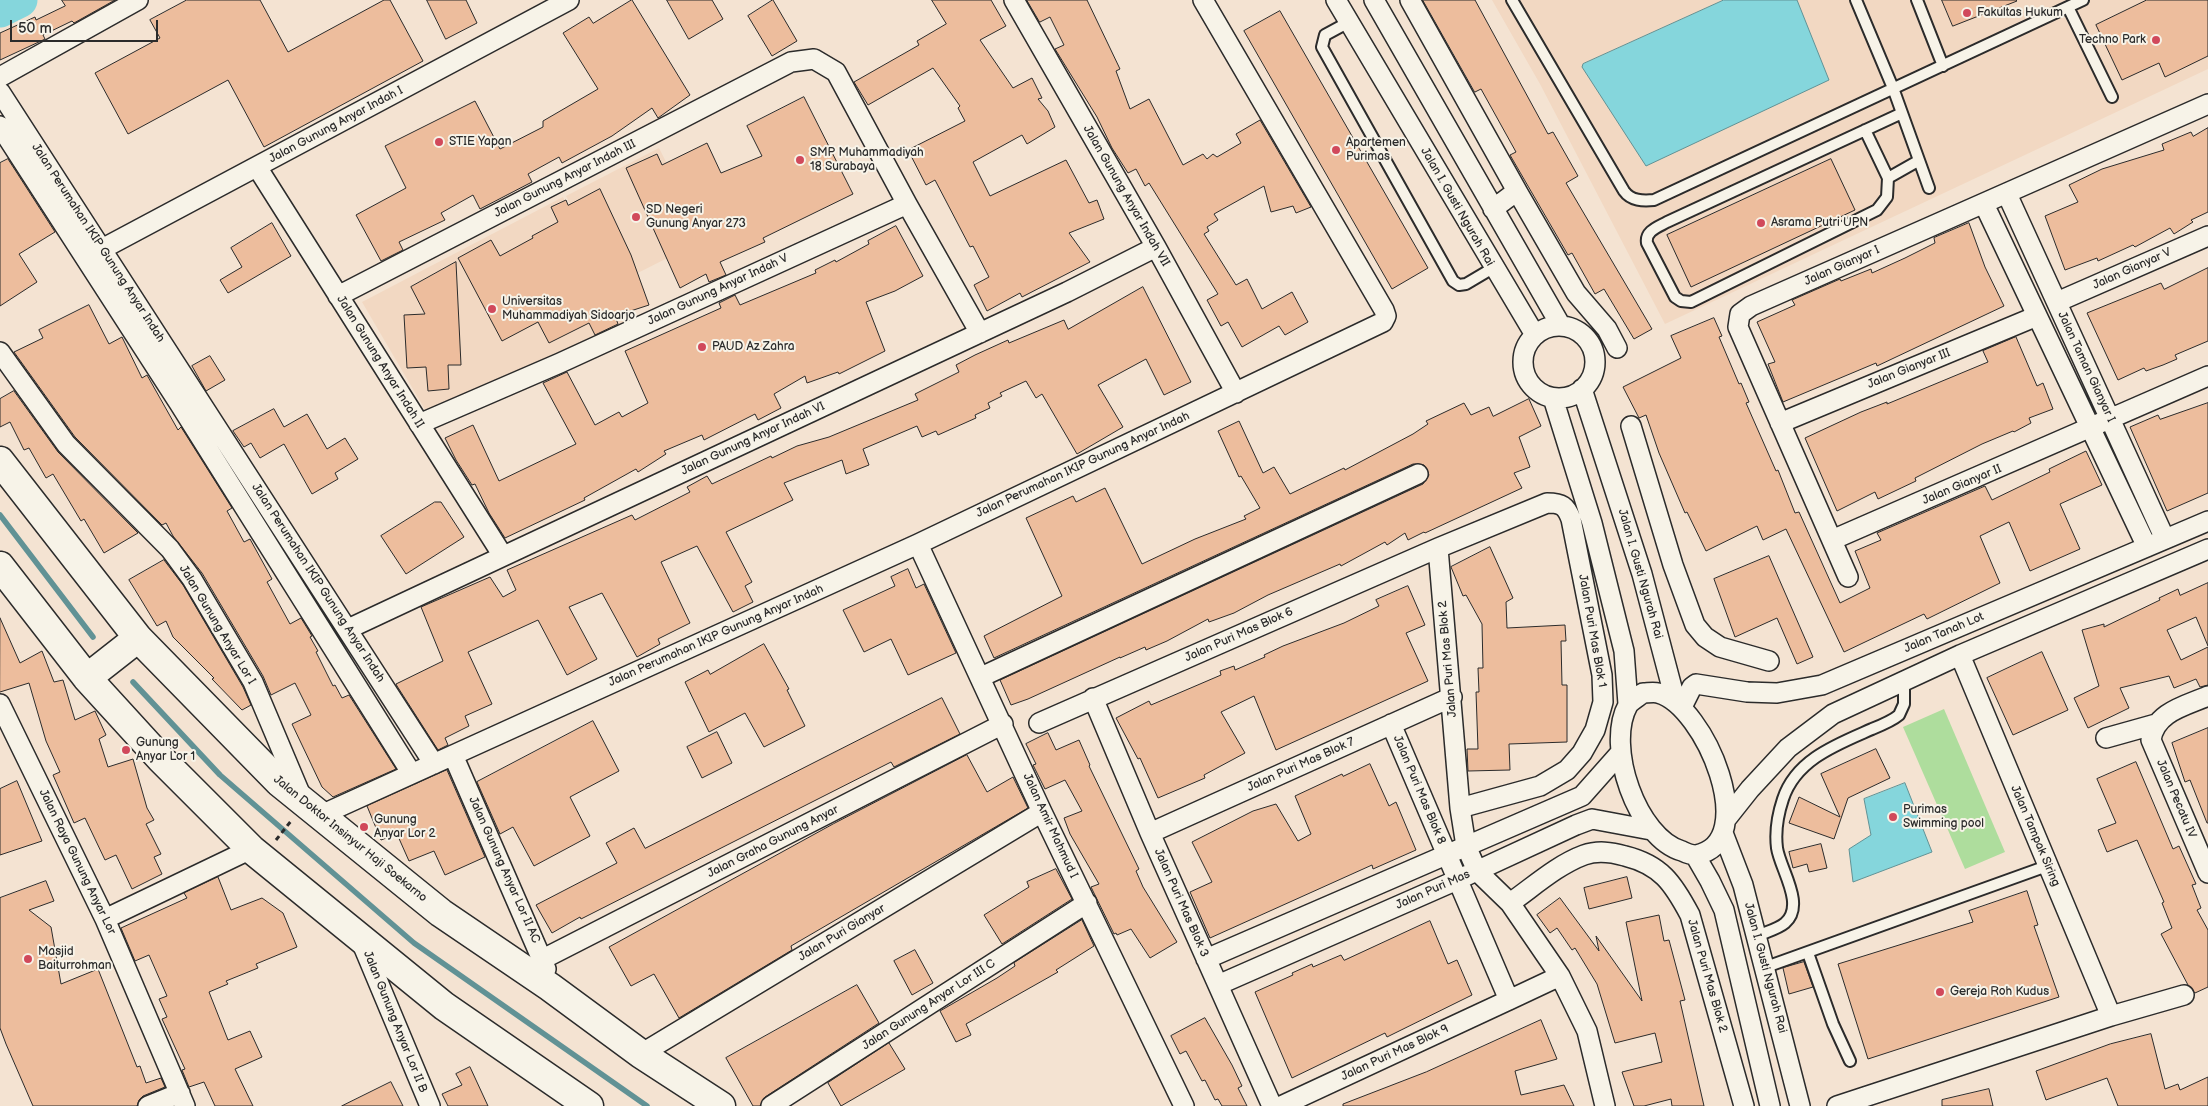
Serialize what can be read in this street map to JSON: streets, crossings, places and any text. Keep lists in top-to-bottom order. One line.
{"streets":{"main road":["Jalan Doktor Insinyur Haji Soekarno"],"street":["Jalan Gunung Anyar Indah I","Jalan Gunung Anyar Indah III","Jalan Gunung Anyar Indah VII","Jalan I. Gusti Ngurah Rai","Jalan Perumahan IKIP Gunung Anyar Indah","Jalan Gianyar I","Jalan Gianyar V","Jalan Gunung Anyar Indah V","Jalan Gunung Anyar Indah II","Jalan Taman Gianyar I","Jalan Gianyar III","Jalan Gunung Anyar Indah VI","Jalan Gianyar II","Jalan Gunung Anyar Lor I","Jalan Puri Mas Blok 1","Jalan Tanah Lot","Jalan Puri Mas Blok 6","Jalan Puri Mas Blok 2","Jalan Puri Mas Blok 7","Jalan Puri Mas Blok 8","Jalan Pecatu IV","Jalan Amir Mahmud I","Jalan Tampak Siring","Jalan Graha Gunung Anyar","Jalan Raya Gunung Anyar Lor","Jalan Gunung Anyar Lor II AC","Jalan Puri Mas","Jalan Puri Mas Blok 3","Jalan Puri Gianyar","Jalan Gunung Anyar Lor III C","Jalan Gunung Anyar Lor II B","Jalan Puri Mas Blok 9"]},"crossings":[["Jalan Gunung Anyar Indah I","Jalan Perumahan IKIP Gunung Anyar Indah"],["Jalan Gunung Anyar Indah I","Jalan Gunung Anyar Indah II"],["Jalan Gunung Anyar Indah III","Jalan Gunung Anyar Indah V"],["Jalan Gunung Anyar Indah III","Jalan Gunung Anyar Indah II"],["Jalan Gunung Anyar Indah VII","Jalan Perumahan IKIP Gunung Anyar Indah"],["Jalan Gunung Anyar Indah VII","Jalan Gunung Anyar Indah VI"],["Jalan I. Gusti Ngurah Rai","Jalan Tanah Lot"],["Jalan Perumahan IKIP Gunung Anyar Indah","Jalan Gunung Anyar Indah VI"],["Jalan Perumahan IKIP Gunung Anyar Indah","Jalan Amir Mahmud I"],["Jalan Perumahan IKIP Gunung Anyar Indah","Jalan Gunung Anyar Lor II AC"],["Jalan Gianyar I","Jalan Taman Gianyar I"],["Jalan Gianyar I","Jalan Gianyar III"],["Jalan Gianyar I","Jalan Gianyar II"],["Jalan Gianyar V","Jalan Taman Gianyar I"],["Jalan Gunung Anyar Indah V","Jalan Gunung Anyar Indah II"],["Jalan Gunung Anyar Indah II","Jalan Gunung Anyar Indah VI"],["Jalan Taman Gianyar I","Jalan Gianyar III"],["Jalan Taman Gianyar I","Jalan Gianyar II"],["Jalan Taman Gianyar I","Jalan Tanah Lot"],["Jalan Gunung Anyar Lor I","Jalan Doktor Insinyur Haji Soekarno"],["Jalan Puri Mas Blok 1","Jalan Puri Mas Blok 6"],["Jalan Puri Mas Blok 1","Jalan Puri Mas Blok 2"],["Jalan Puri Mas Blok 6","Jalan Puri Mas Blok 2"],["Jalan Puri Mas Blok 6","Jalan Puri Mas Blok 3"],["Jalan Puri Mas Blok 2","Jalan Puri Mas Blok 7"],["Jalan Puri Mas Blok 2","Jalan Puri Mas"],["Jalan Puri Mas Blok 2","Jalan Puri Mas Blok 9"],["Jalan Puri Mas Blok 7","Jalan Puri Mas Blok 8"],["Jalan Puri Mas Blok 7","Jalan Puri Mas Blok 3"],["Jalan Amir Mahmud I","Jalan Graha Gunung Anyar"],["Jalan Amir Mahmud I","Jalan Puri Gianyar"],["Jalan Amir Mahmud I","Jalan Gunung Anyar Lor III C"],["Jalan Doktor Insinyur Haji Soekarno","Jalan Gunung Anyar Lor II AC"],["Jalan Doktor Insinyur Haji Soekarno","Jalan Puri Gianyar"],["Jalan Graha Gunung Anyar","Jalan Gunung Anyar Lor II AC"],["Jalan Puri Mas","Jalan Puri Mas Blok 3"]],"places":["Fakultas Hukum","Techno Park","STIE Yapan","Apartemen Purimas","SMP Muhammadiyah 18 Surabaya","SD Negeri Gunung Anyar 273","Asrama Putri UPN","Universitas Muhammadiyah Sidoarjo","PAUD Az Zahra","Gunung Anyar Lor 1","Purimas Swimming pool","Gunung Anyar Lor 2","Masjid Baiturrohman","Gereja Roh Kudus"],"scale_bar":"50 m"}
